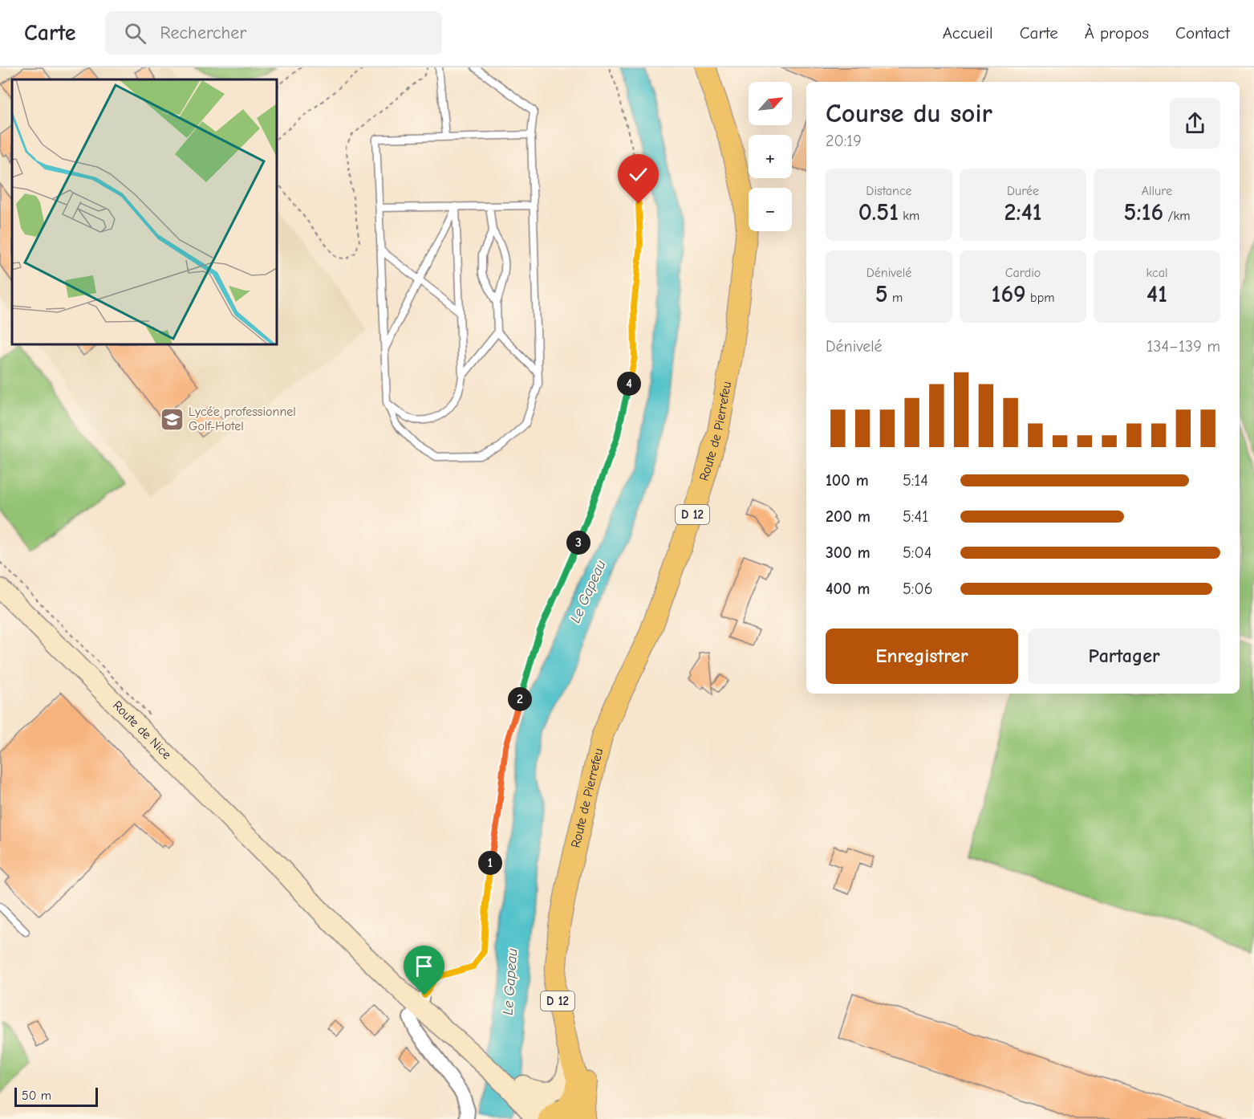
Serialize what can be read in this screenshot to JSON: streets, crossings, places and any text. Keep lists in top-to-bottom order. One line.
{"streets":{"main road":["Route de Pierrefeu","D 12","Route de Nice"]},"crossings":[["Route de Pierrefeu","D 12"]],"water":["Le Gapeau"],"places":{"school or university":["Lycée professionnel Golf-Hotel"]},"scale_bar":"50 m","north":"top right","page":{"header":"Carte","search":"Rechercher","nav":["Accueil","Carte","À propos","Contact"],"map_buttons":["+","−"],"heading":["Course du soir","20:19"],"stats":[["Distance","0.51 km"],["Durée","2:41"],["Allure","5:16 /km"],["Dénivelé","5 m"],["Cardio","169 bpm"],["kcal","41"]],"chart":["Dénivelé","134–139 m"],"pins":["4","3","2","1"],"list":[{"name":"100 m","note":"5:14"},{"name":"200 m","note":"5:41"},{"name":"300 m","note":"5:04"},{"name":"400 m","note":"5:06"}],"buttons":["Enregistrer","Partager"],"scale":"50 m"}}
